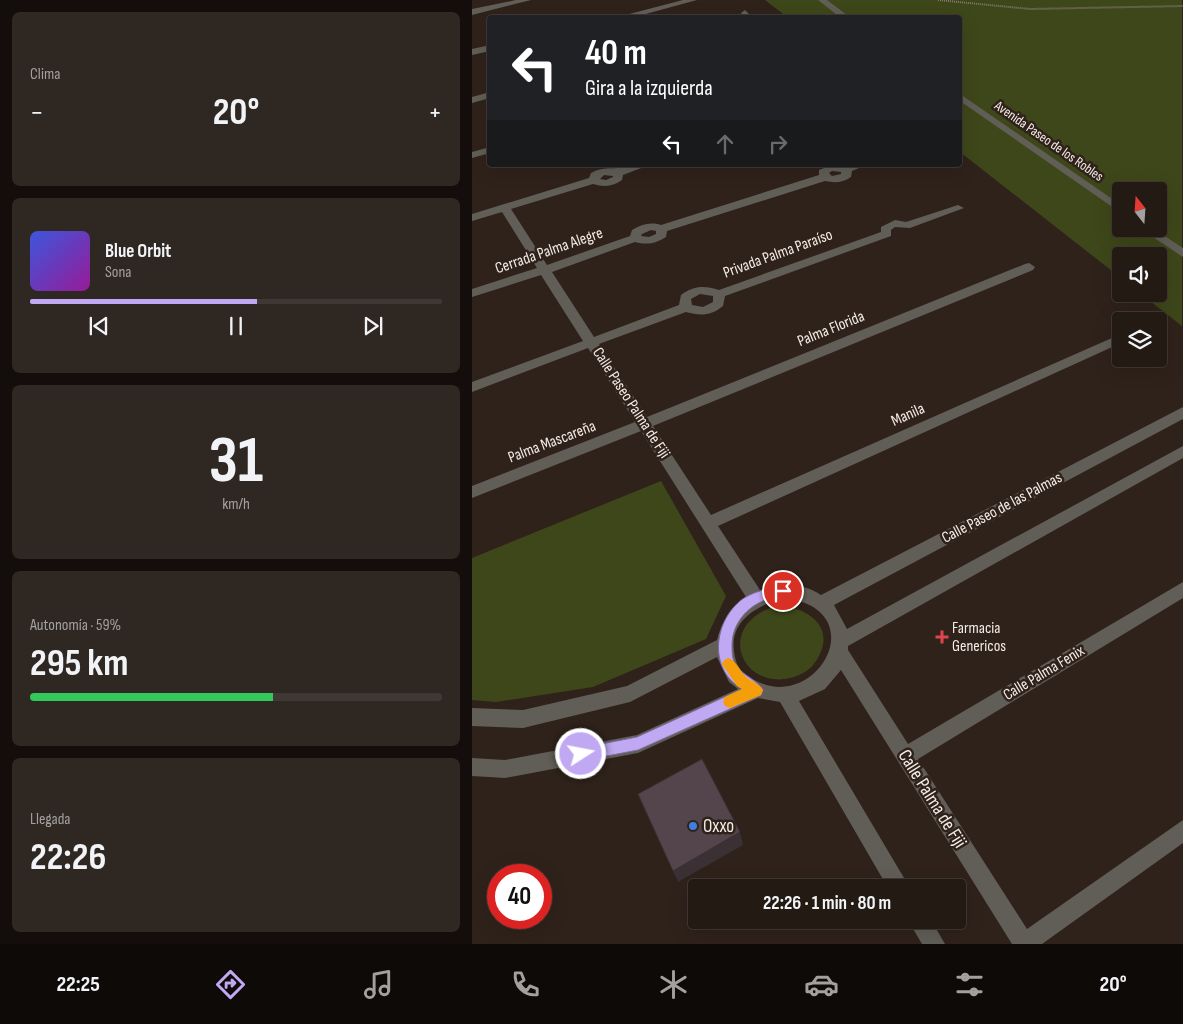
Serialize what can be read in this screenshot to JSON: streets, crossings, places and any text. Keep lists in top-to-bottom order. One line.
{"streets":{"street":["Avenida Paseo de los Robles","Cerrada Palma Alegre","Privada Palma Paraíso","Palma Florida","Calle Paseo Palma de Fiji","Manila","Palma Mascareña","Calle Paseo de las Palmas","Calle Palma Fenix","Calle Palma de Fiji"]},"crossings":[["Cerrada Palma Alegre","Calle Paseo Palma de Fiji"],["Palma Florida","Calle Paseo Palma de Fiji"],["Palma Florida","Palma Mascareña"],["Calle Paseo Palma de Fiji","Manila"],["Calle Paseo Palma de Fiji","Palma Mascareña"],["Calle Paseo Palma de Fiji","Calle Paseo de las Palmas"],["Calle Paseo Palma de Fiji","Calle Palma de Fiji"],["Calle Paseo de las Palmas","Calle Palma de Fiji"],["Calle Palma Fenix","Calle Palma de Fiji"]],"places":{"health":["Farmacia Genericos"],"other":["Oxxo"]},"north":"top","page":{"tile":["Clima",["31","km/h"],["Autonomía · 59%","295 km"],["Llegada","22:26"]],"turn":["40 m","Gira a la izquierda"],"heat":["−","20°","+"],"song":["Blue Orbit","Sona"],"limit":"40","trip":"22:26 · 1 min · 80 m","tabs":["22:25","20°"]}}
